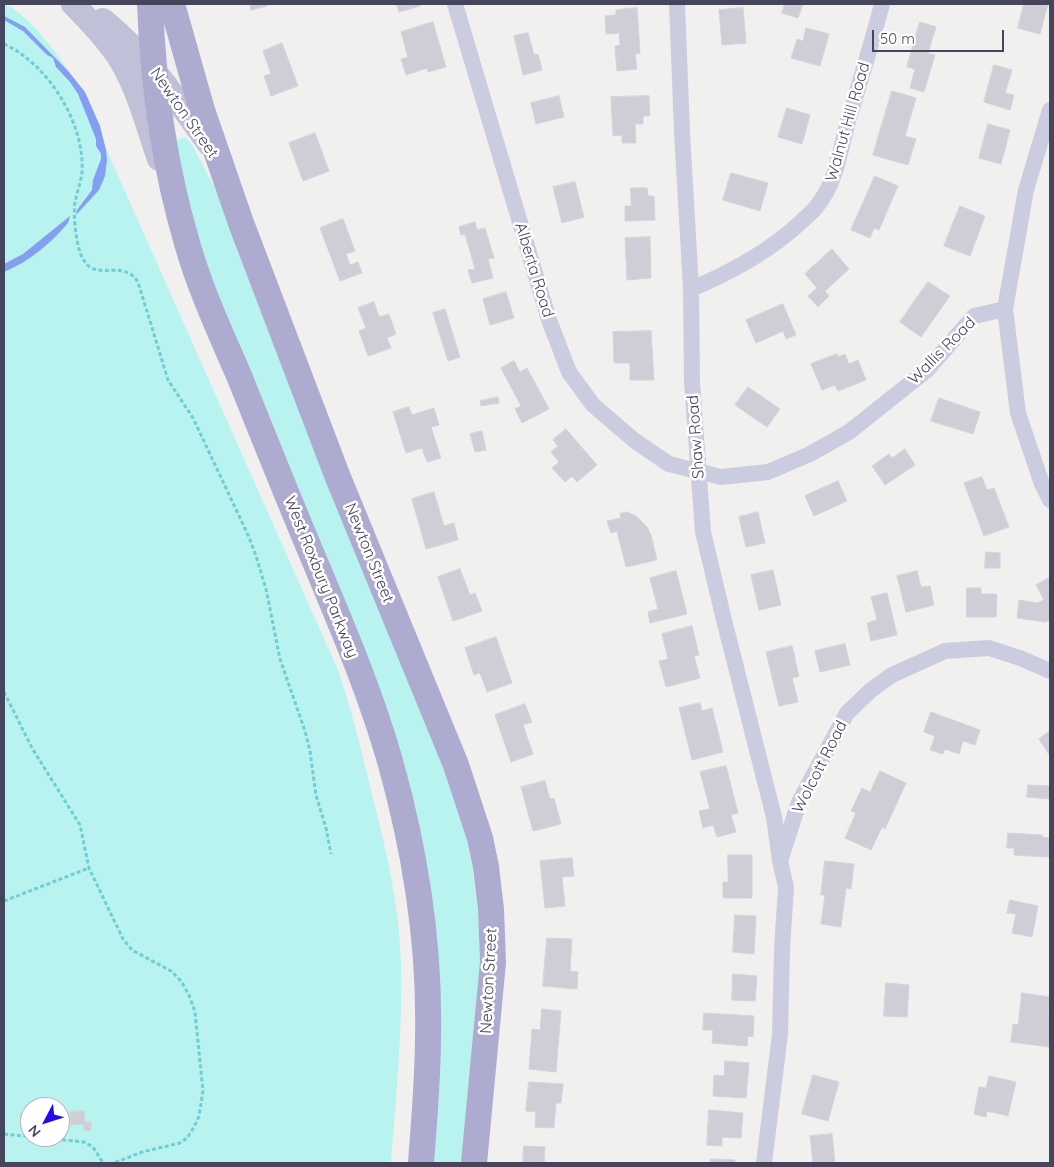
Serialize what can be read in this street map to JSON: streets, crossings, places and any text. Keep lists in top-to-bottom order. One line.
{"streets":{"main road":["Newton Street","West Roxbury Parkway"],"street":["Walnut Hill Road","Alberta Road","Wallis Road","Shaw Road","Wolcott Road"]},"crossings":[["Newton Street","West Roxbury Parkway"],["Walnut Hill Road","Shaw Road"],["Alberta Road","Wallis Road"],["Alberta Road","Shaw Road"],["Wallis Road","Shaw Road"],["Shaw Road","Wolcott Road"]],"scale_bar":"50 m","north":"bottom left"}
